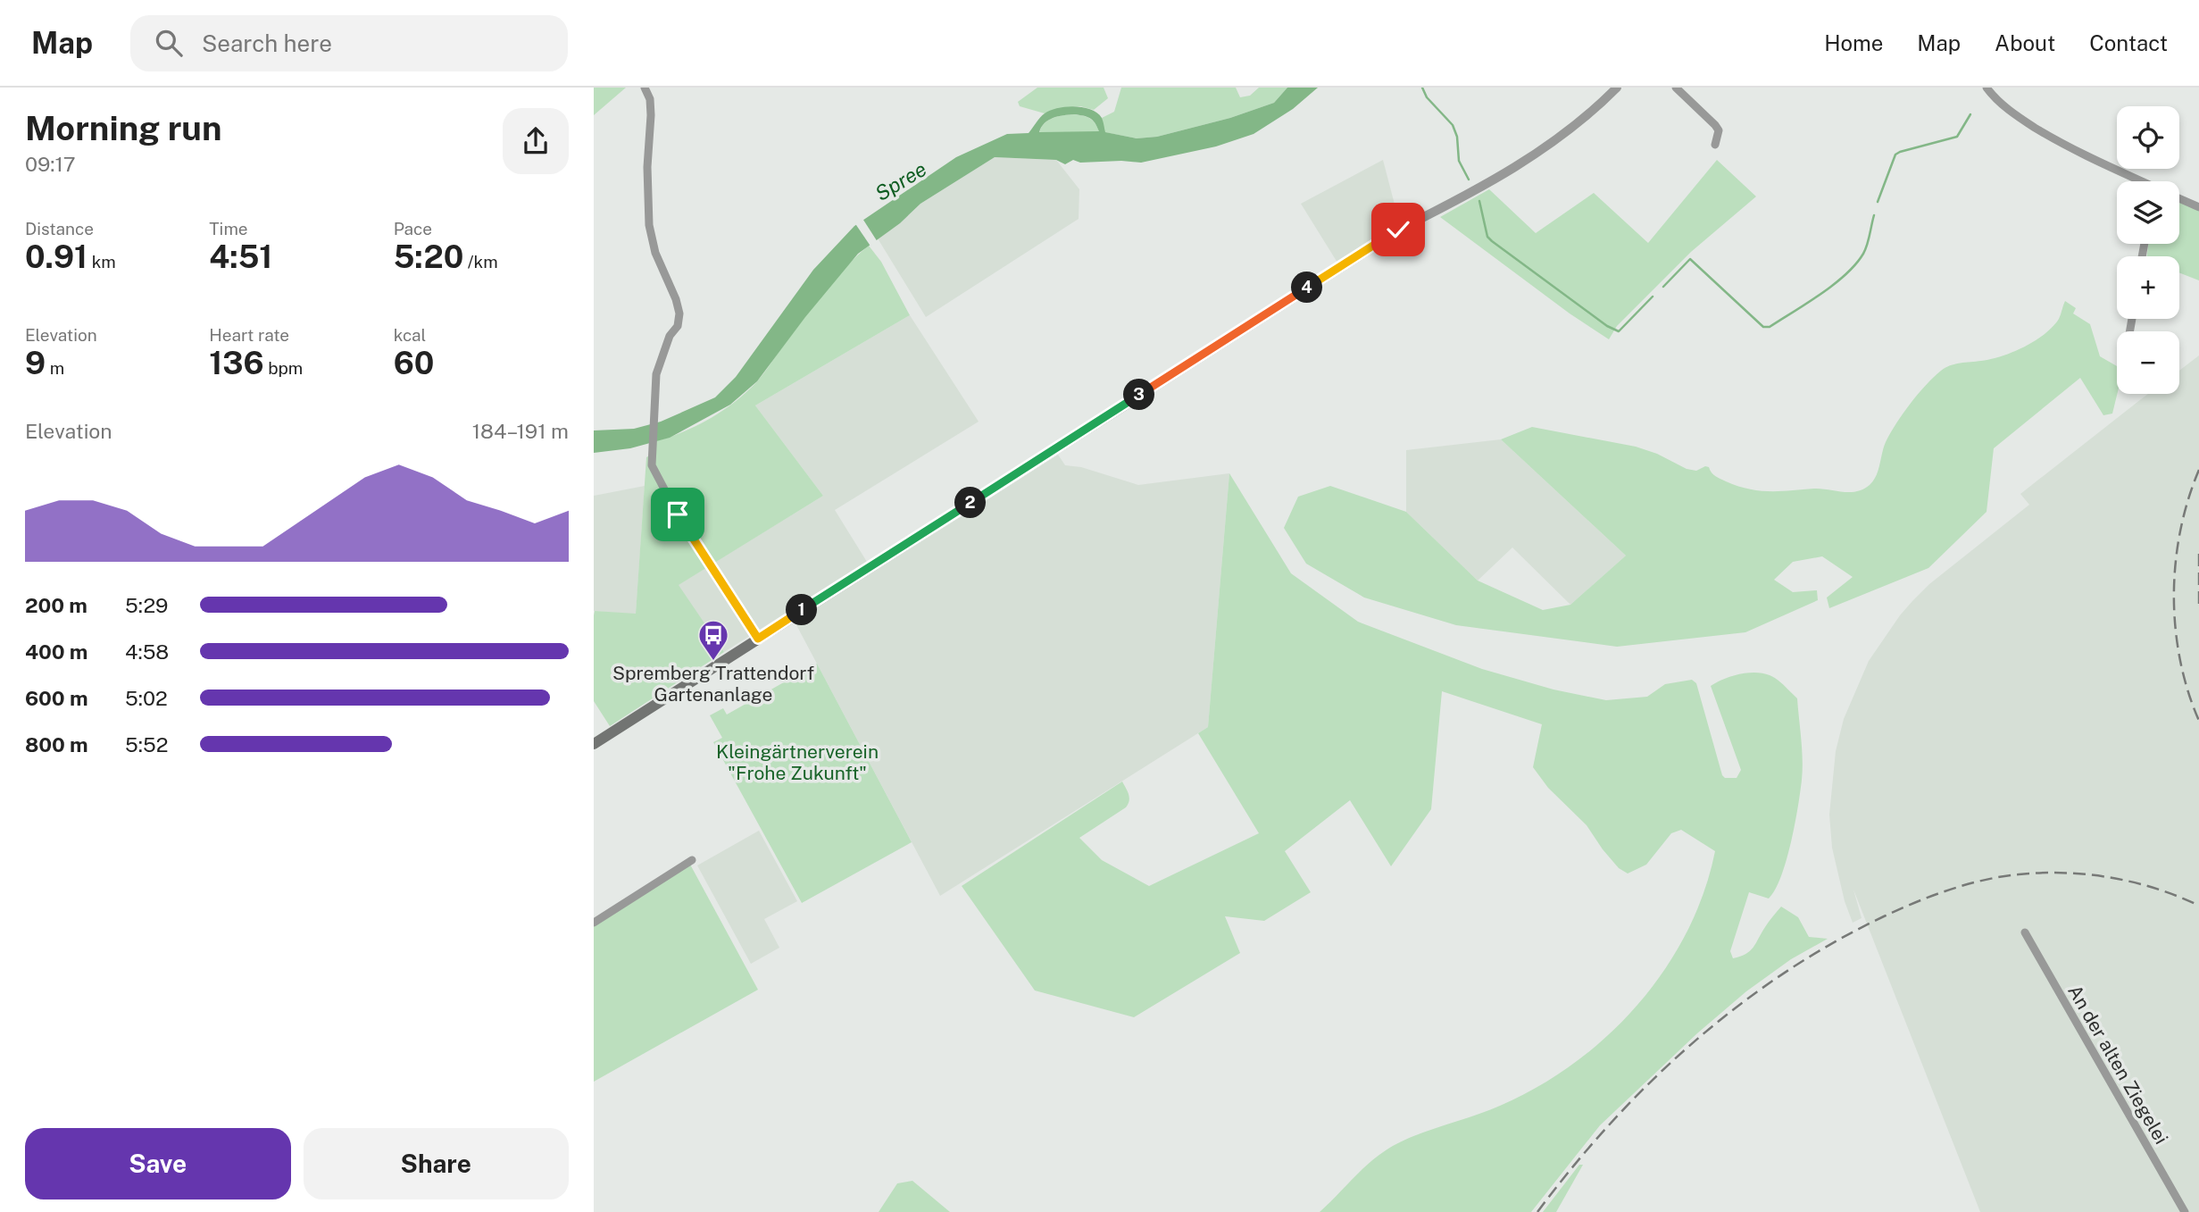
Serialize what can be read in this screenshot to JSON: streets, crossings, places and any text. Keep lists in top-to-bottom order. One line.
{"streets":{"street":["An der alten Ziegelei"]},"water":["Spree"],"parks":["Kleingärtnerverein \"Frohe Zukunft\""],"places":{"bus stop":["Spremberg Trattendorf Gartenanlage"]},"page":{"header":"Map","search":"Search here","nav":["Home","Map","About","Contact"],"heading":["Morning run","09:17"],"map_buttons":["+","−"],"stats":[["Distance","0.91 km"],["Time","4:51"],["Pace","5:20 /km"],["Elevation","9 m"],["Heart rate","136 bpm"],["kcal","60"]],"pins":["4","3","2","1"],"chart":["Elevation","184–191 m"],"list":[{"name":"200 m","note":"5:29"},{"name":"400 m","note":"4:58"},{"name":"600 m","note":"5:02"},{"name":"800 m","note":"5:52"}],"buttons":["Save","Share"]}}
